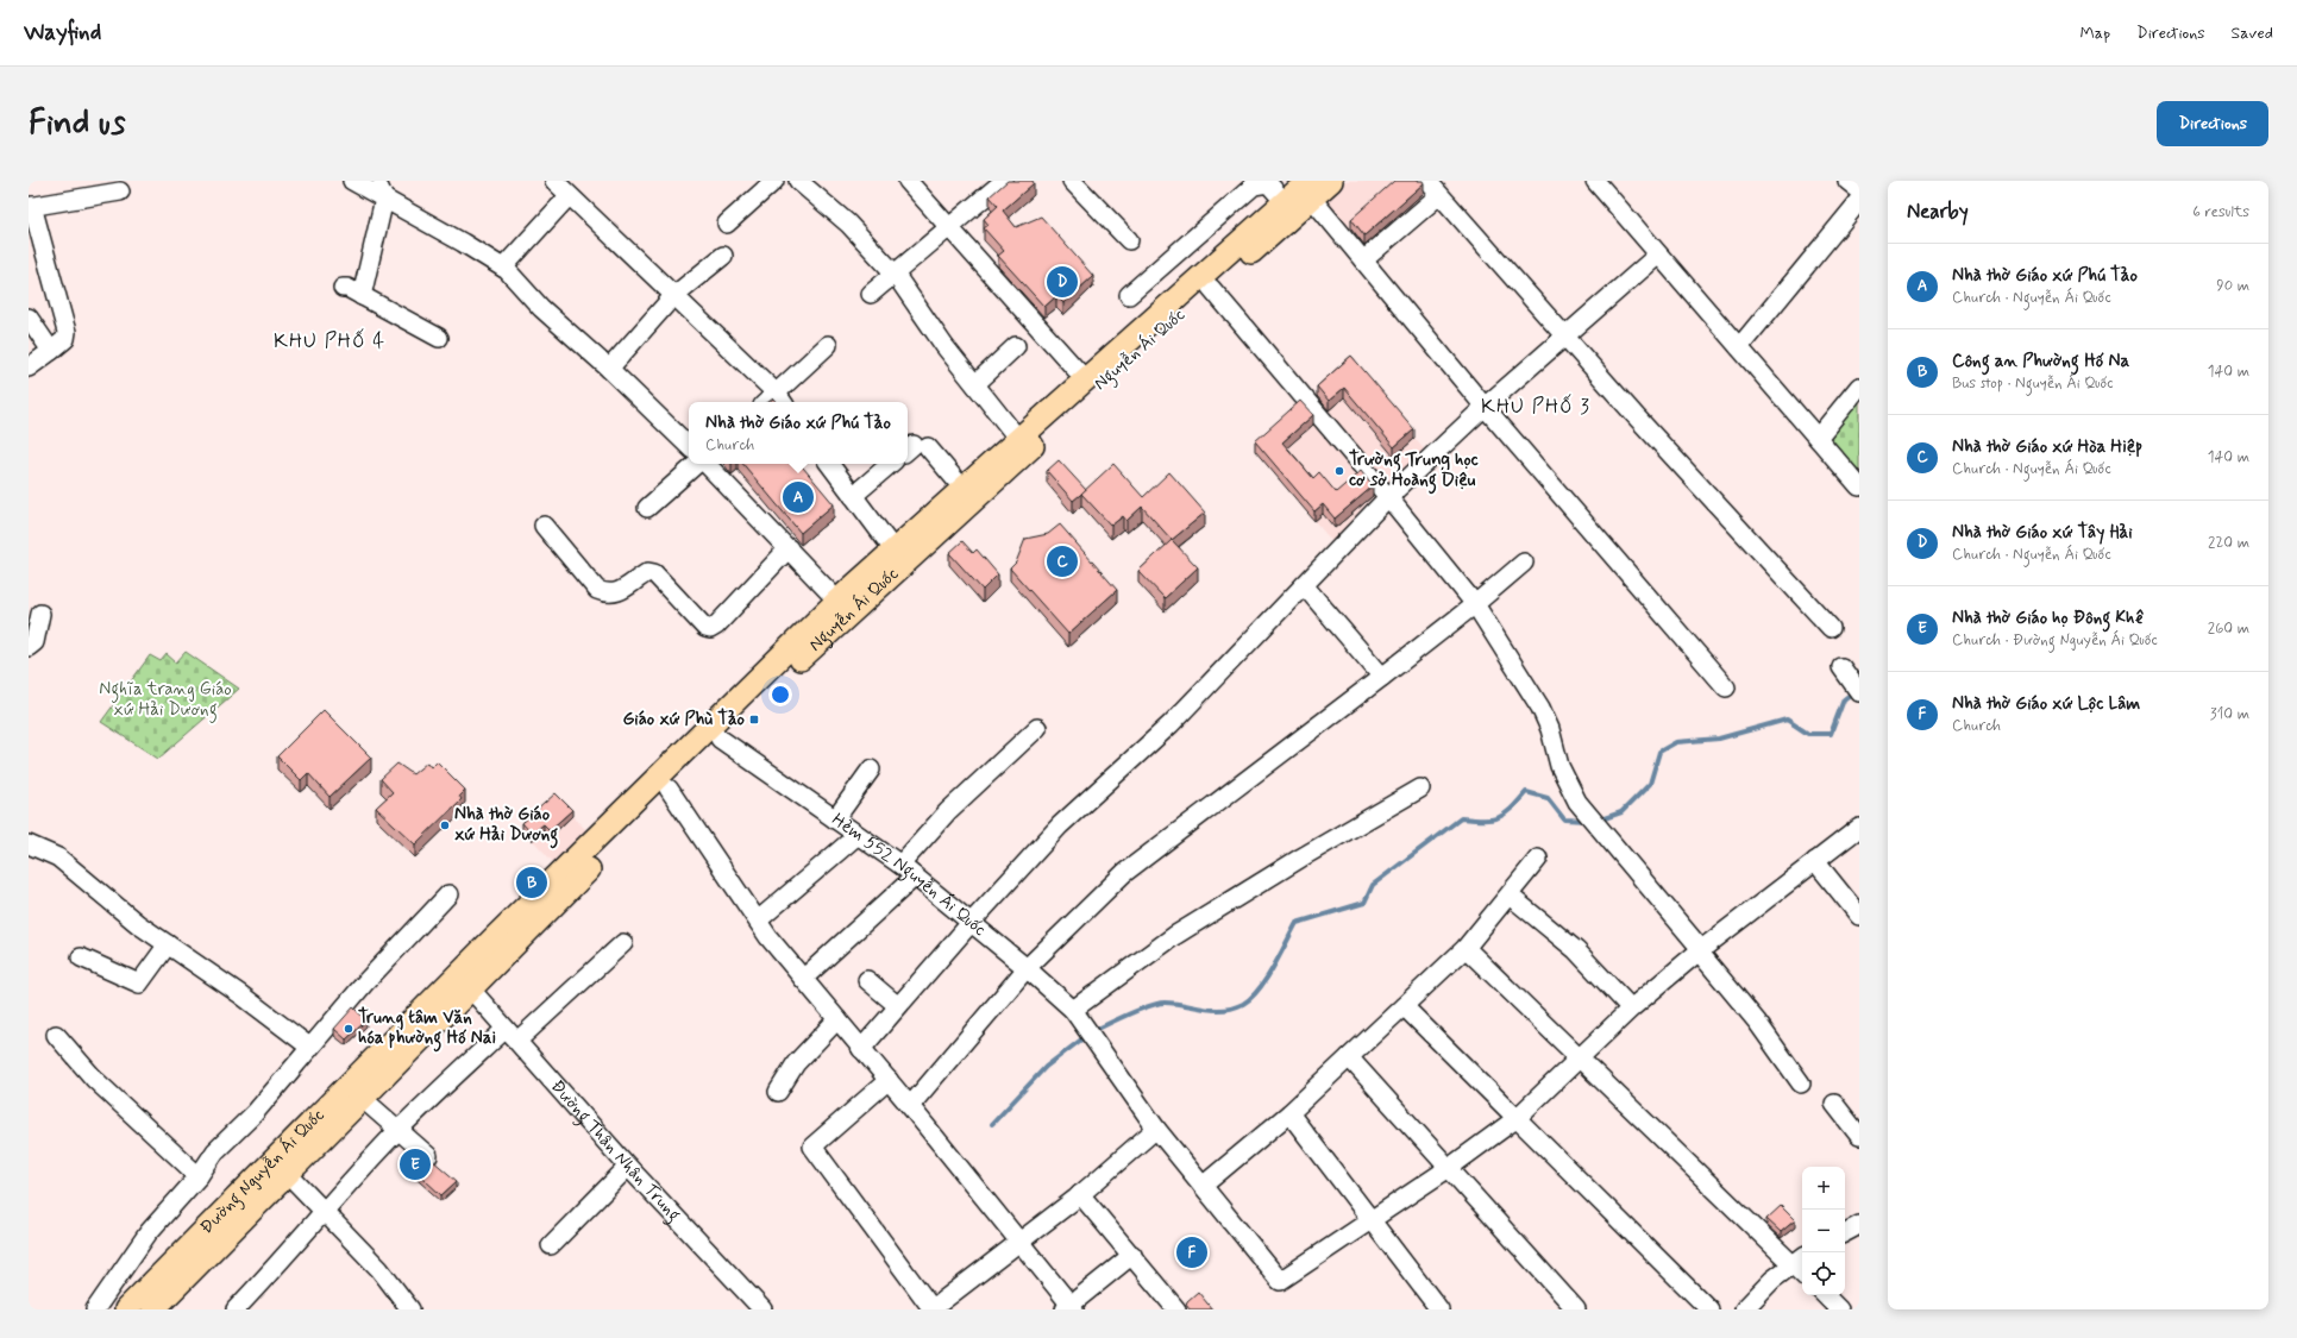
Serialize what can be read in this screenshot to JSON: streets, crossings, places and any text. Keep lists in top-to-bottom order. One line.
{"streets":{"main road":["Nguyễn Ái Quốc","Đường Nguyễn Ái Quốc"],"street":["Hẻm 552 Nguyễn Ái Quốc","Đường Thân Nhân Trung"]},"crossings":[["Nguyễn Ái Quốc","Hẻm 552 Nguyễn Ái Quốc"],["Nguyễn Ái Quốc","Đường Thân Nhân Trung"],["Nguyễn Ái Quốc","Đường Nguyễn Ái Quốc"]],"districts":["KHU PHỐ 4","KHU PHỐ 3"],"parks":["Nghĩa trang Giáo xứ Hải Dương"],"places":{"other":["Trường Trung học cơ sở Hoàng Diệu","Nhà thờ Giáo xứ Hải Dương","Trung tâm Văn hóa phường Hố Nai"],"transit":["Giáo xứ Phù Tảo"]},"page":{"header":"Wayfind","nav":["Map","Directions","Saved"],"buttons":"Directions","title":"Find us","heading":["Nearby","6 results"],"list":[{"mark":"A","name":"Nhà thờ Giáo xứ Phú Tảo","note":"Church · Nguyễn Ái Quốc","value":"90 m"},{"mark":"B","name":"Công an Phường Hố Na","note":"Bus stop · Nguyễn Ái Quốc","value":"140 m"},{"mark":"C","name":"Nhà thờ Giáo xứ Hòa Hiệp","note":"Church · Nguyễn Ái Quốc","value":"140 m"},{"mark":"D","name":"Nhà thờ Giáo xứ Tây Hải","note":"Church · Nguyễn Ái Quốc","value":"220 m"},{"mark":"E","name":"Nhà thờ Giáo họ Đông Khê","note":"Church · Đường Nguyễn Ái Quốc","value":"260 m"},{"mark":"F","name":"Nhà thờ Giáo xứ Lộc Lâm","note":"Church","value":"310 m"}],"pins":["D","A","C","B","E","F"],"popup":["Nhà thờ Giáo xứ Phú Tảo","Church"],"map_buttons":["+","−"]}}
